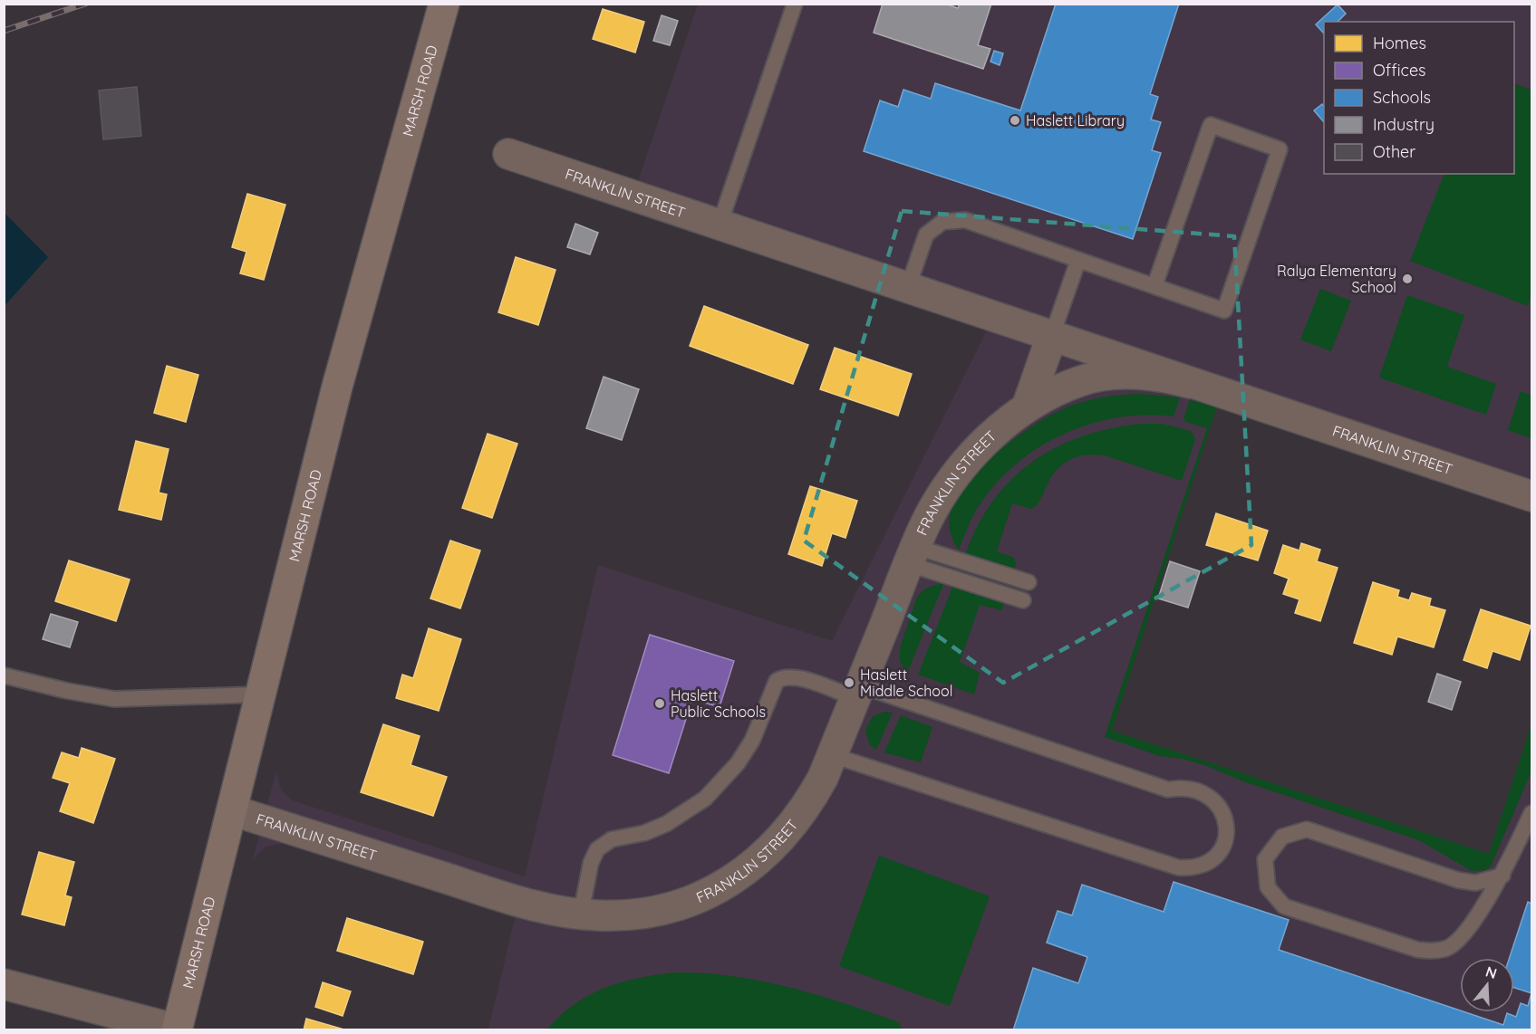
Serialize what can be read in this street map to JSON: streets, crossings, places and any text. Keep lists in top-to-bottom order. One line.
{"streets":{"main road":["MARSH ROAD"],"street":["FRANKLIN STREET"]},"crossings":[["MARSH ROAD","FRANKLIN STREET"]],"places":["Haslett Library","Ralya Elementary School","Haslett Middle School","Haslett Public Schools"],"legend":["Homes","Offices","Schools","Industry","Other"],"north":"top"}
